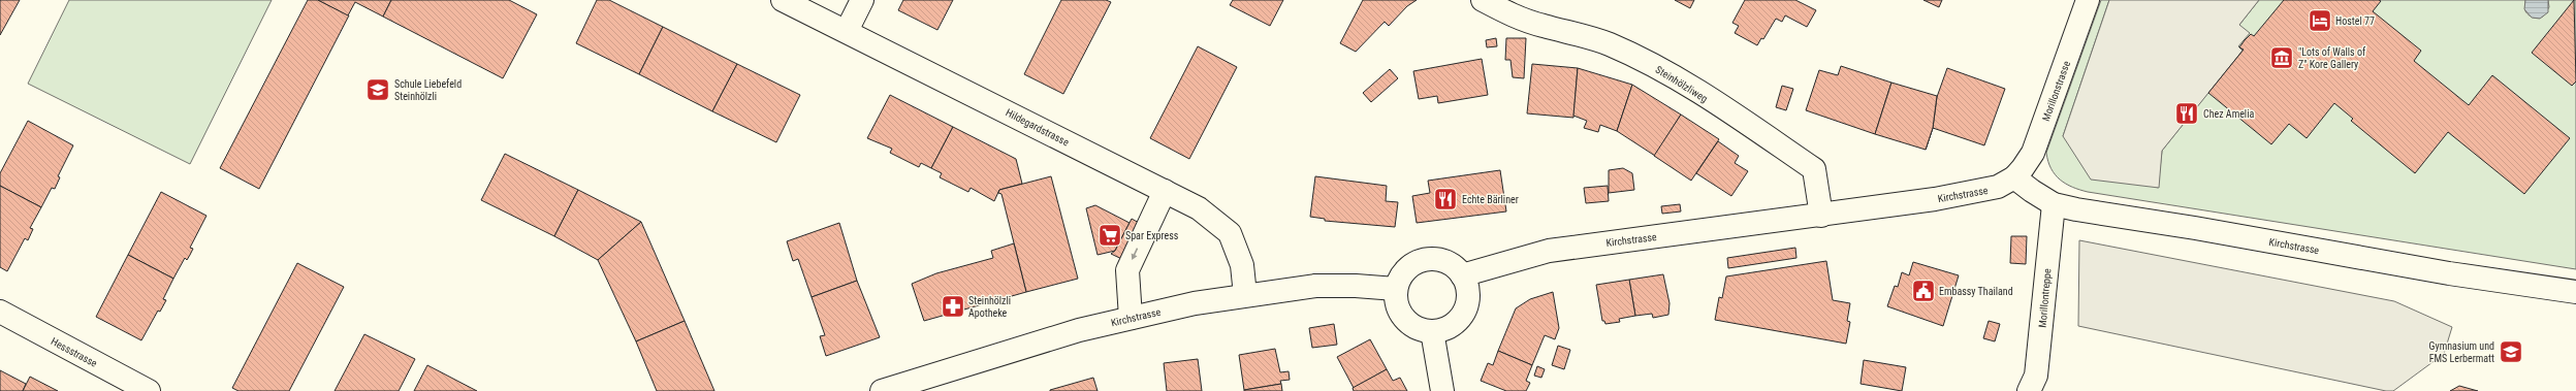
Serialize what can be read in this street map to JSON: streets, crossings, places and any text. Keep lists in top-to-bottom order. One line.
{"streets":{"street":["Steinhölzliweg","Morillonstrasse","Hildegardstrasse","Kirchstrasse","Morillontreppe","Hessstrasse"]},"crossings":[["Steinhölzliweg","Kirchstrasse"],["Morillonstrasse","Kirchstrasse"],["Hildegardstrasse","Kirchstrasse"],["Kirchstrasse","Morillontreppe"]],"places":{"hotel":["Hostel 77"],"museum":["\"Lots of Walls of Z\" Kore Gallery"],"school or university":["Schule Liebefeld Steinhölzli","Gymnasium und FMS Lerbermatt"],"restaurant":["Chez Amelia","Echte Bärliner"],"supermarket":["Spar Express"],"public building":["Embassy Thailand"],"pharmacy":["Steinhölzli Apotheke"]}}
